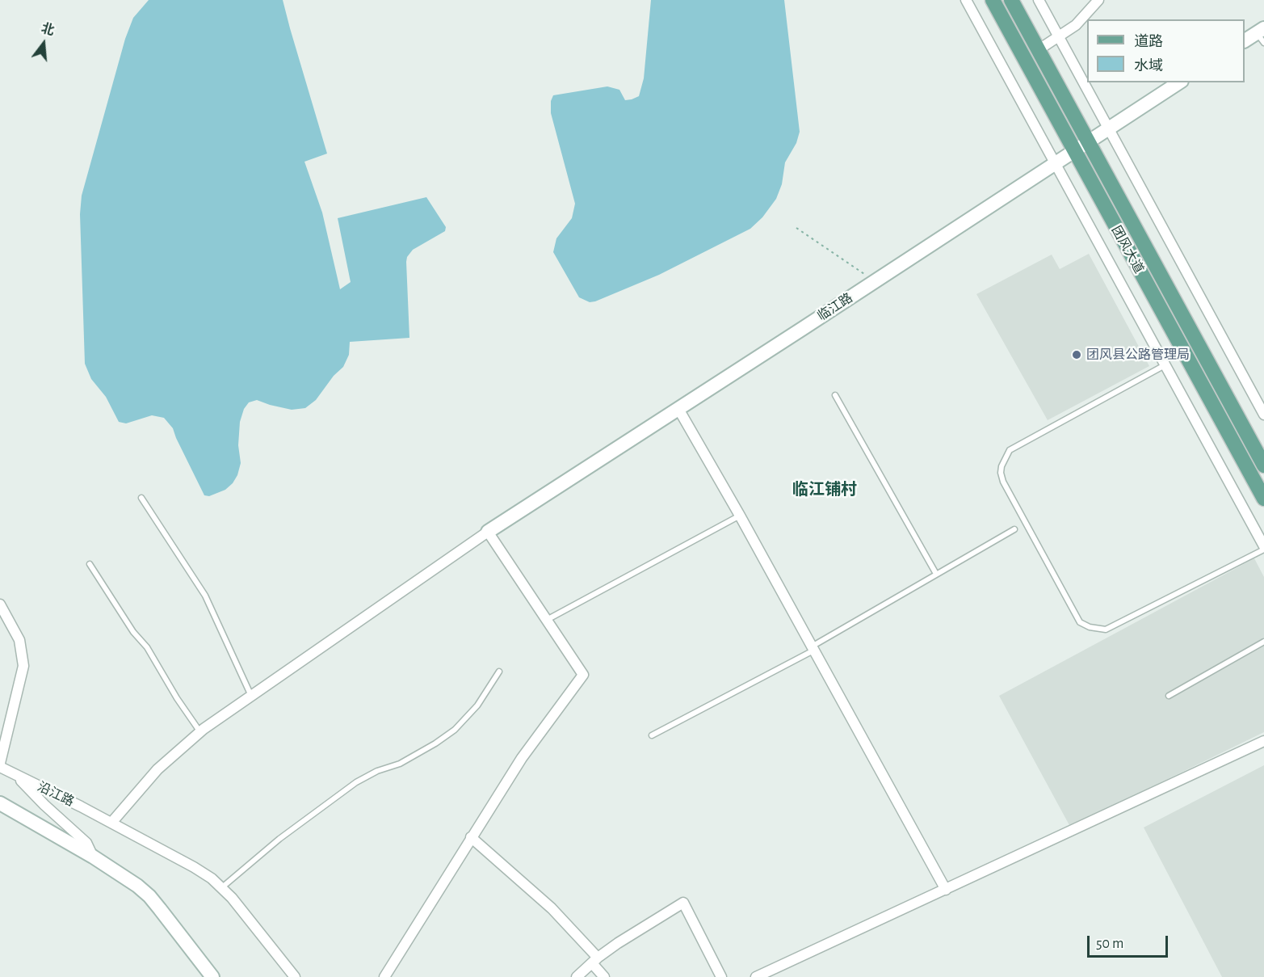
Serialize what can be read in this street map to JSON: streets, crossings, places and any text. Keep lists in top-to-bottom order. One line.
{"streets":{"main road":["团风大道"],"street":["临江路","沿江路"]},"crossings":[["团风大道","临江路"]],"districts":["临江铺村"],"places":["团风县公路管理局"],"legend":["道路","水域"],"scale_bar":"50 m","north":"top"}
